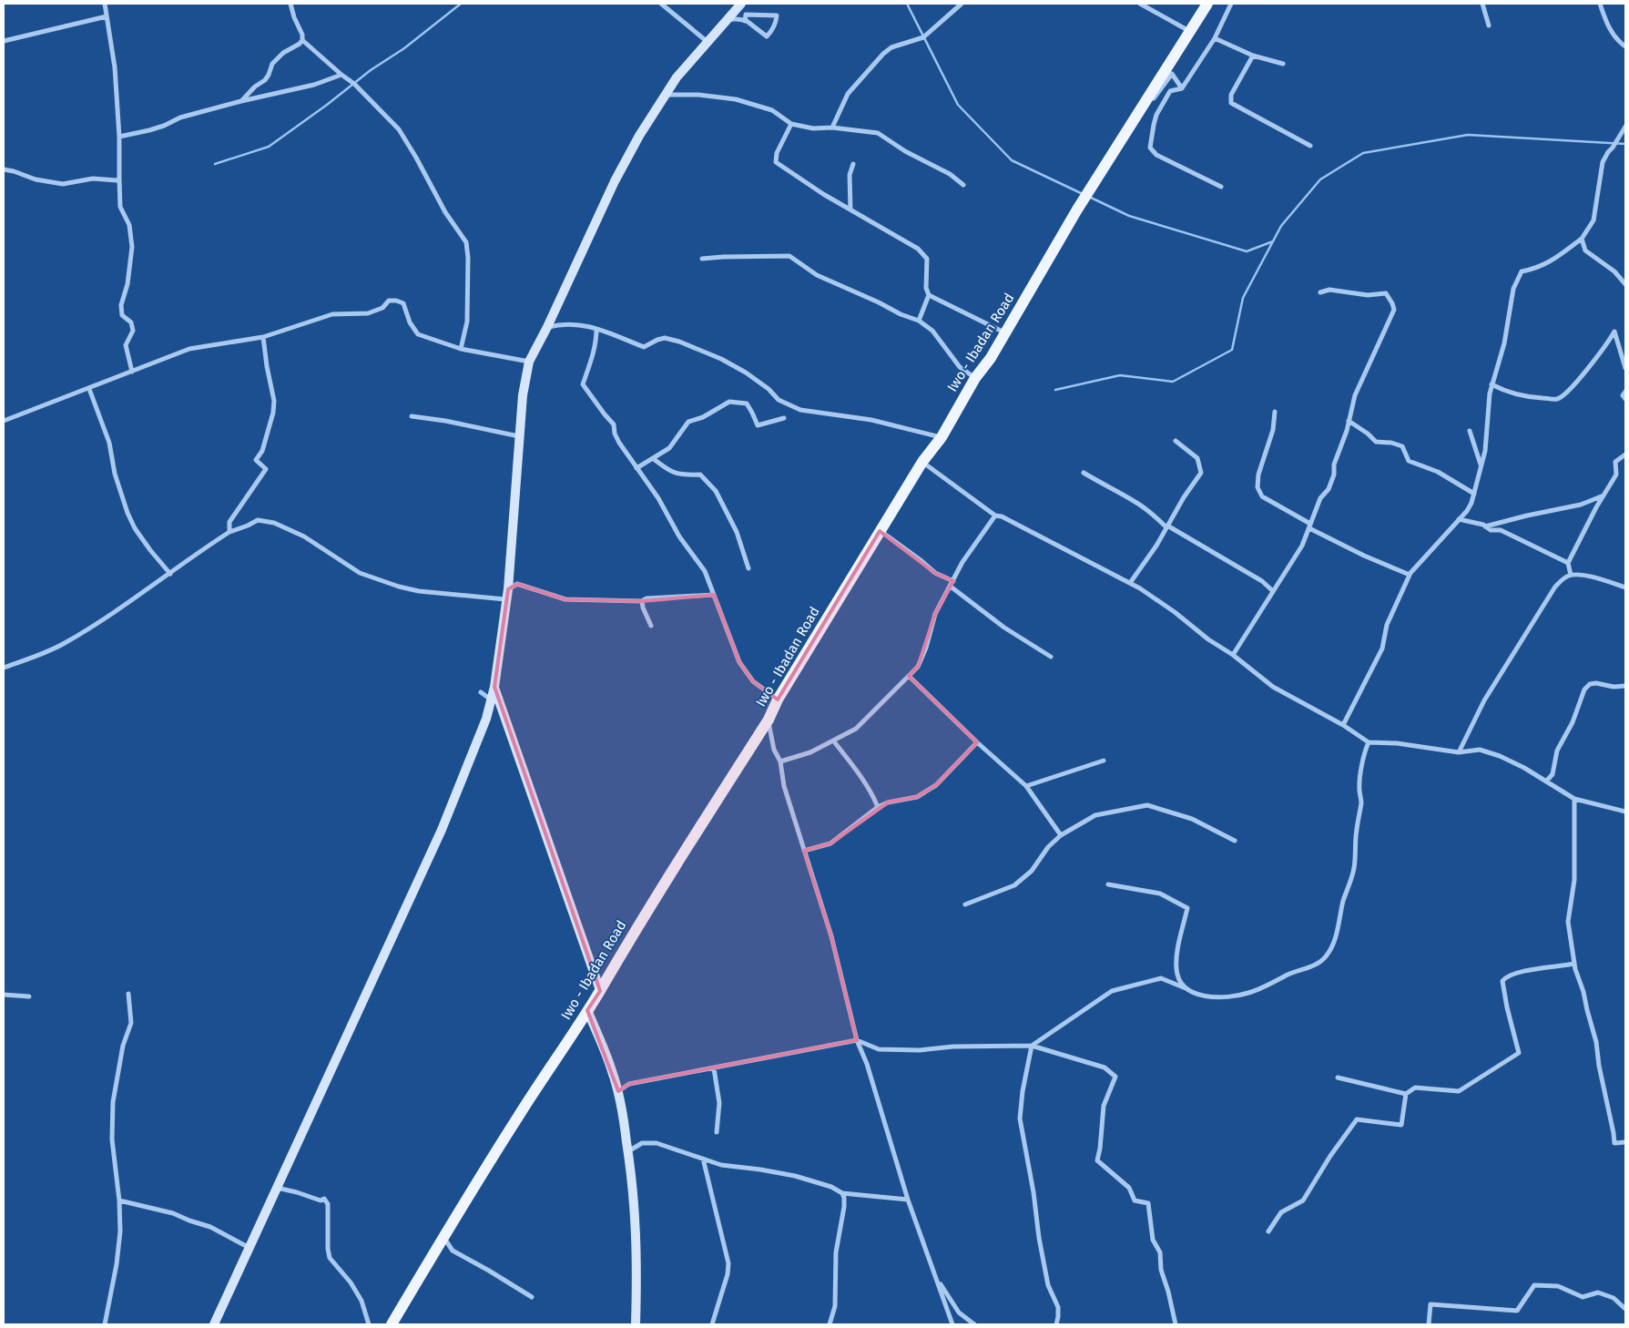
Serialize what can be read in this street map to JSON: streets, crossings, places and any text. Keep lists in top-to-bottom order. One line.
{"streets":{"main road":["Iwo - Ibadan Road"]}}
